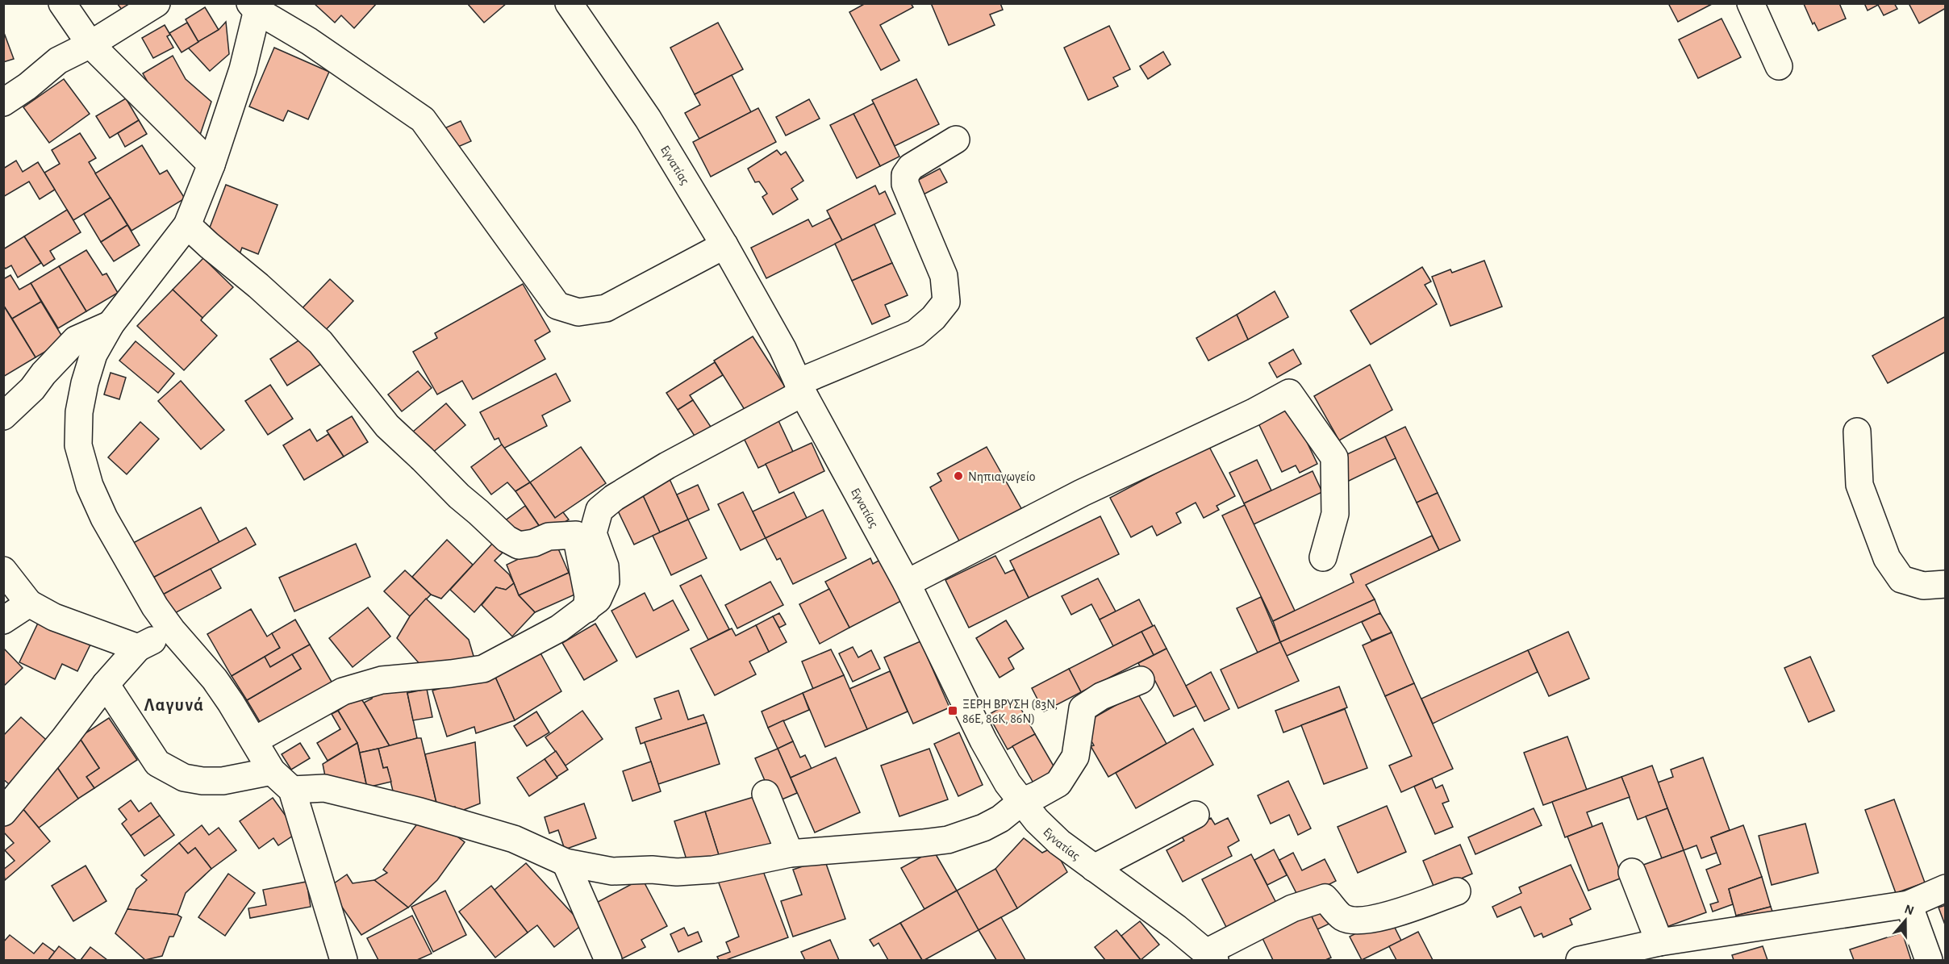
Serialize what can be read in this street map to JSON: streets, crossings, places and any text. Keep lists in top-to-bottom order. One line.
{"streets":{"street":["Εγνατίας"]},"districts":["Λαγυνά"],"places":{"other":["Νηπιαγωγείο"],"transit":["ΞΕΡΗ ΒΡΥΣΗ (83Ν, 86Ε, 86Κ, 86Ν)"]},"north":"top"}
